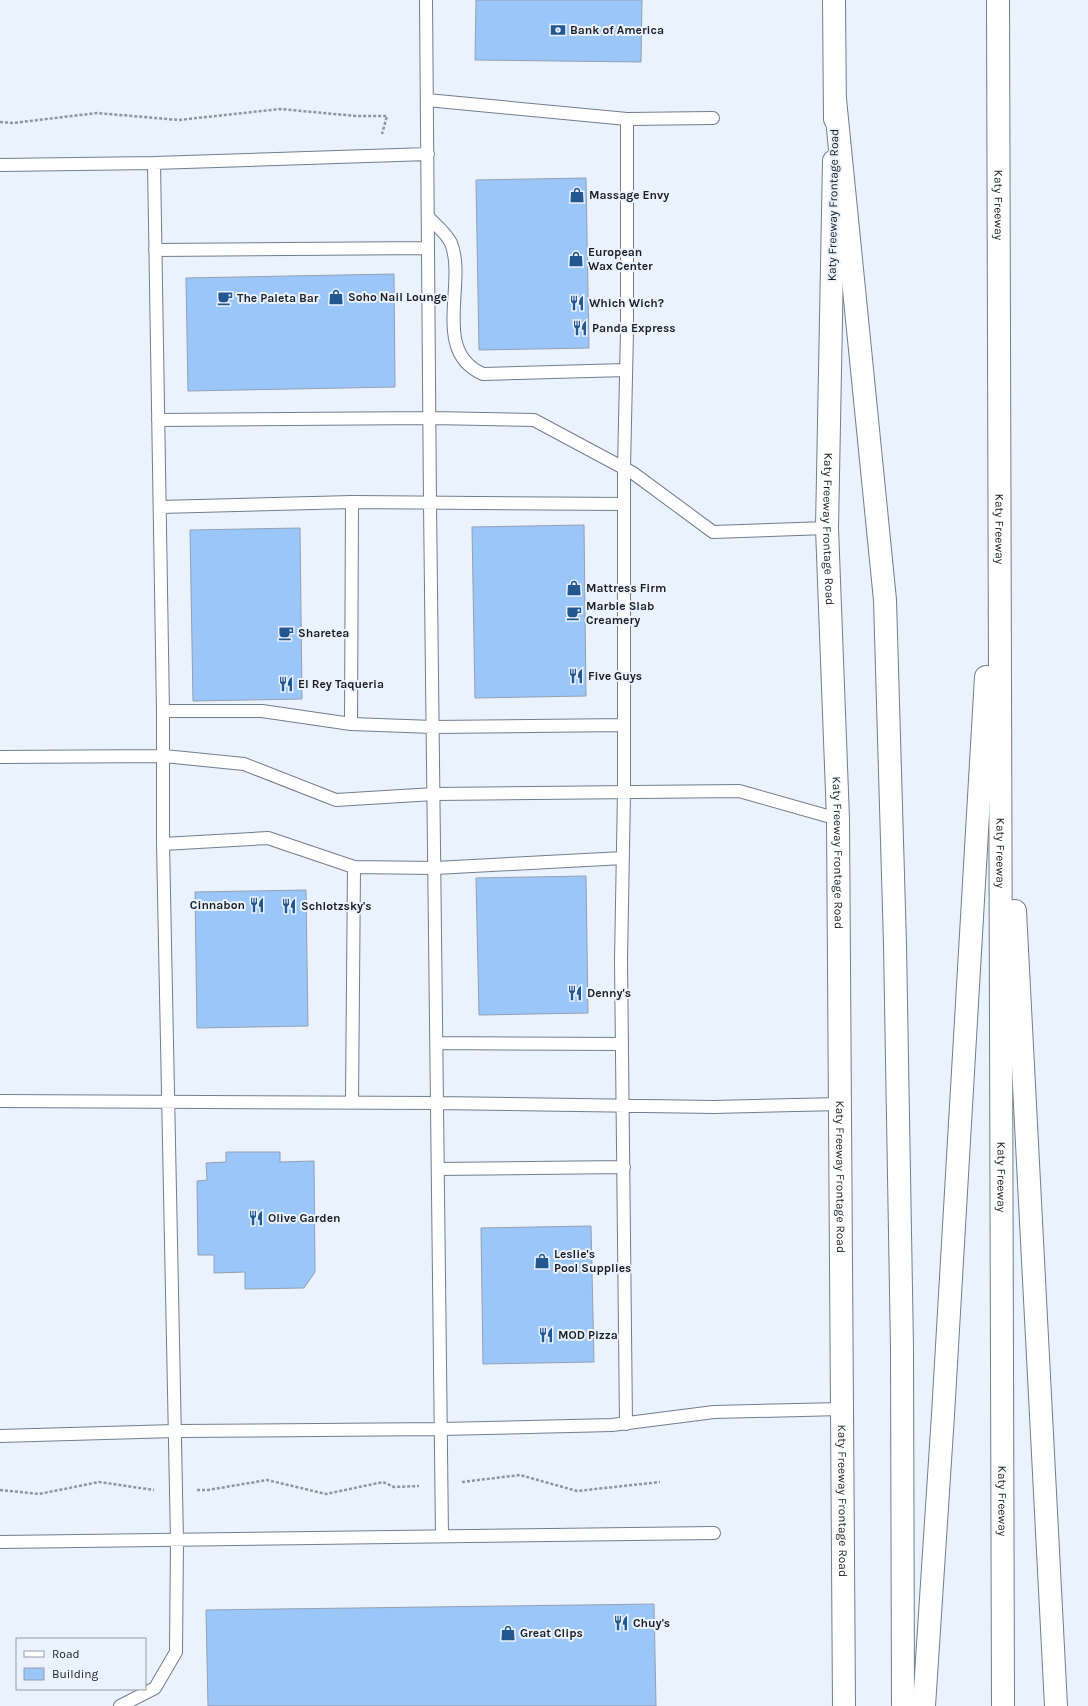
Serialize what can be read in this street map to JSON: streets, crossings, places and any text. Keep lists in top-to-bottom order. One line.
{"streets":{"main road":["Katy Freeway Frontage Road","Katy Freeway"]},"places":{"bank":["Bank of America"],"shop":["Massage Envy","European Wax Center","Soho Nail Lounge","Mattress Firm","Leslie's Pool Supplies","Great Clips"],"cafe":["The Paleta Bar","Marble Slab Creamery","Sharetea"],"restaurant":["Which Wich?","Panda Express","Five Guys","El Rey Taqueria","Cinnabon","Schlotzsky's","Denny's","Olive Garden","MOD Pizza","Chuy's"]},"legend":["Road","Building"]}
